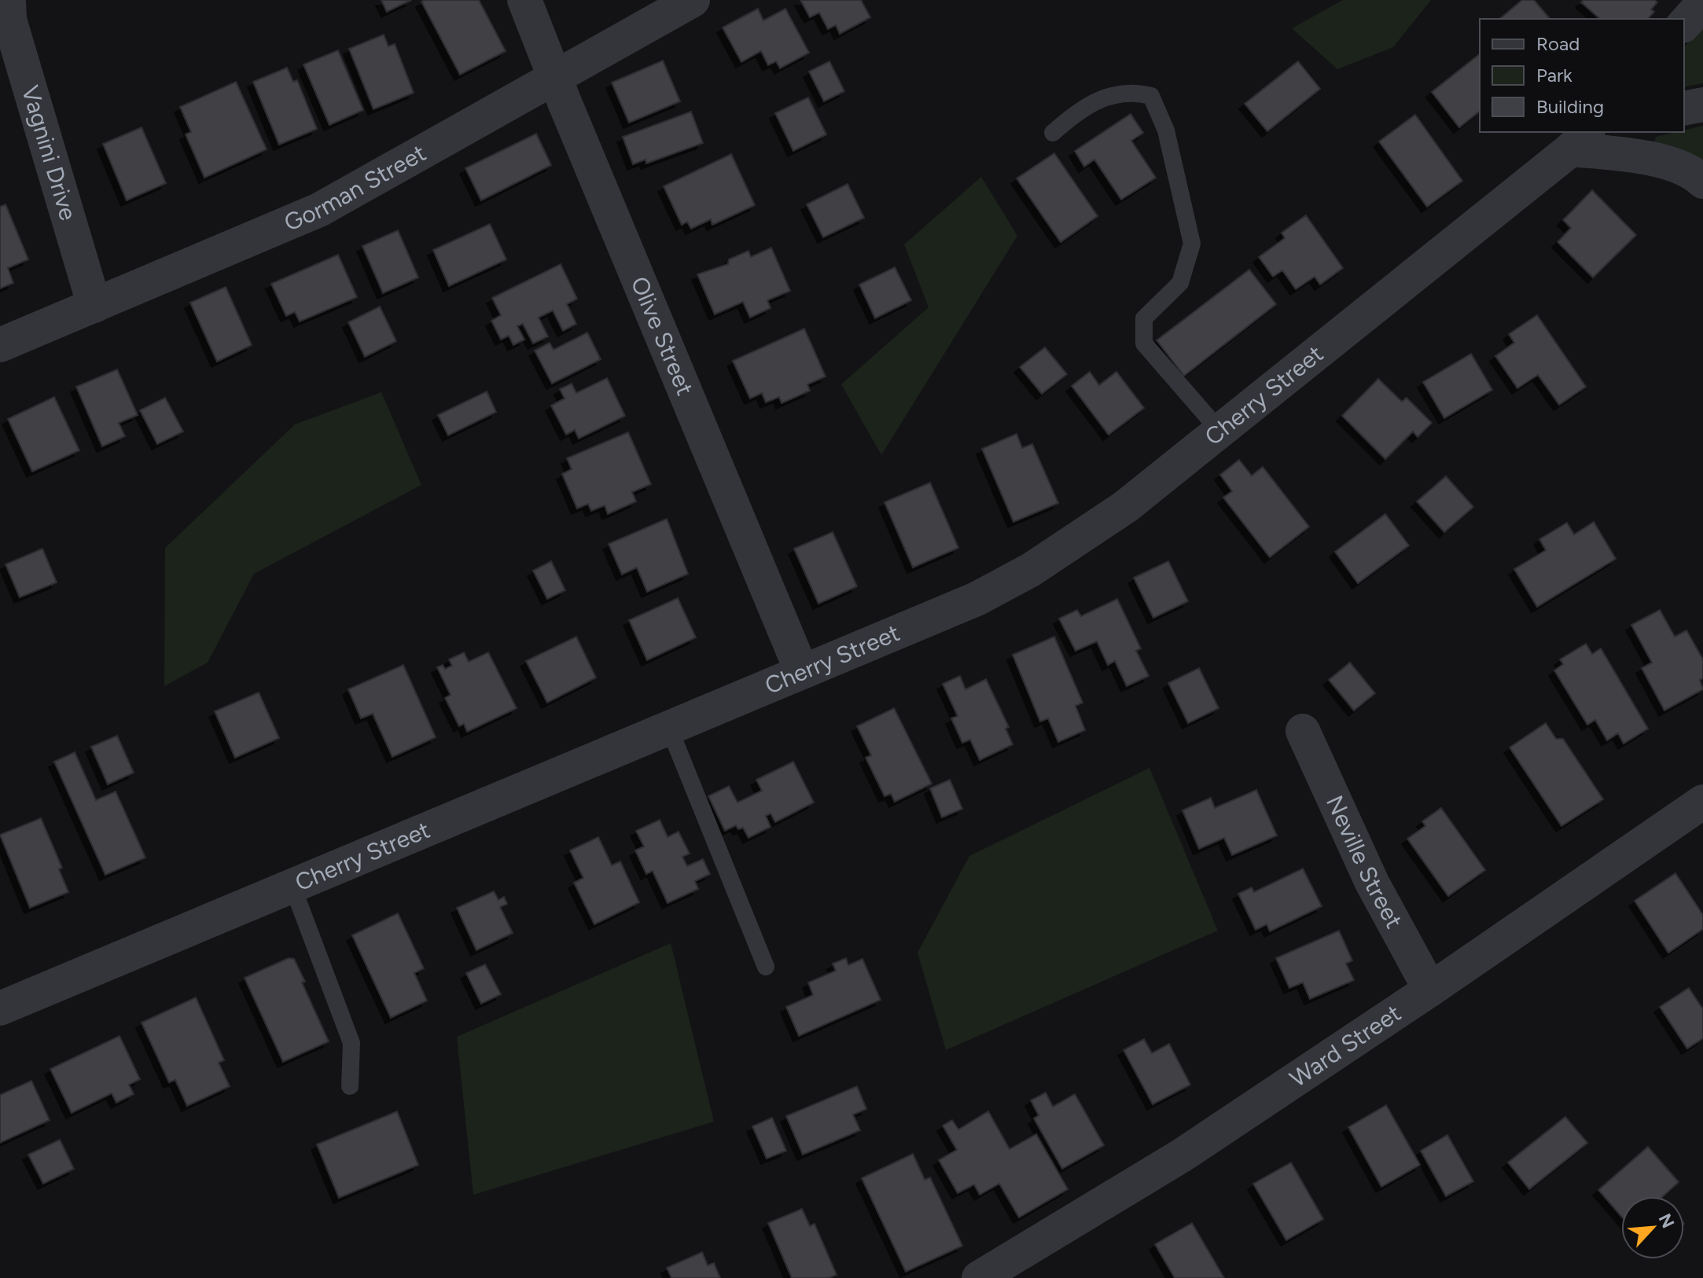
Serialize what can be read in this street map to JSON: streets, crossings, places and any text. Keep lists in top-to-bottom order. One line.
{"streets":{"street":["Vagnini Drive","Gorman Street","Olive Street","Cherry Street","Neville Street","Ward Street"]},"crossings":[["Vagnini Drive","Gorman Street"],["Gorman Street","Olive Street"],["Olive Street","Cherry Street"],["Neville Street","Ward Street"]],"legend":["Road","Park","Building"],"north":"top right"}
